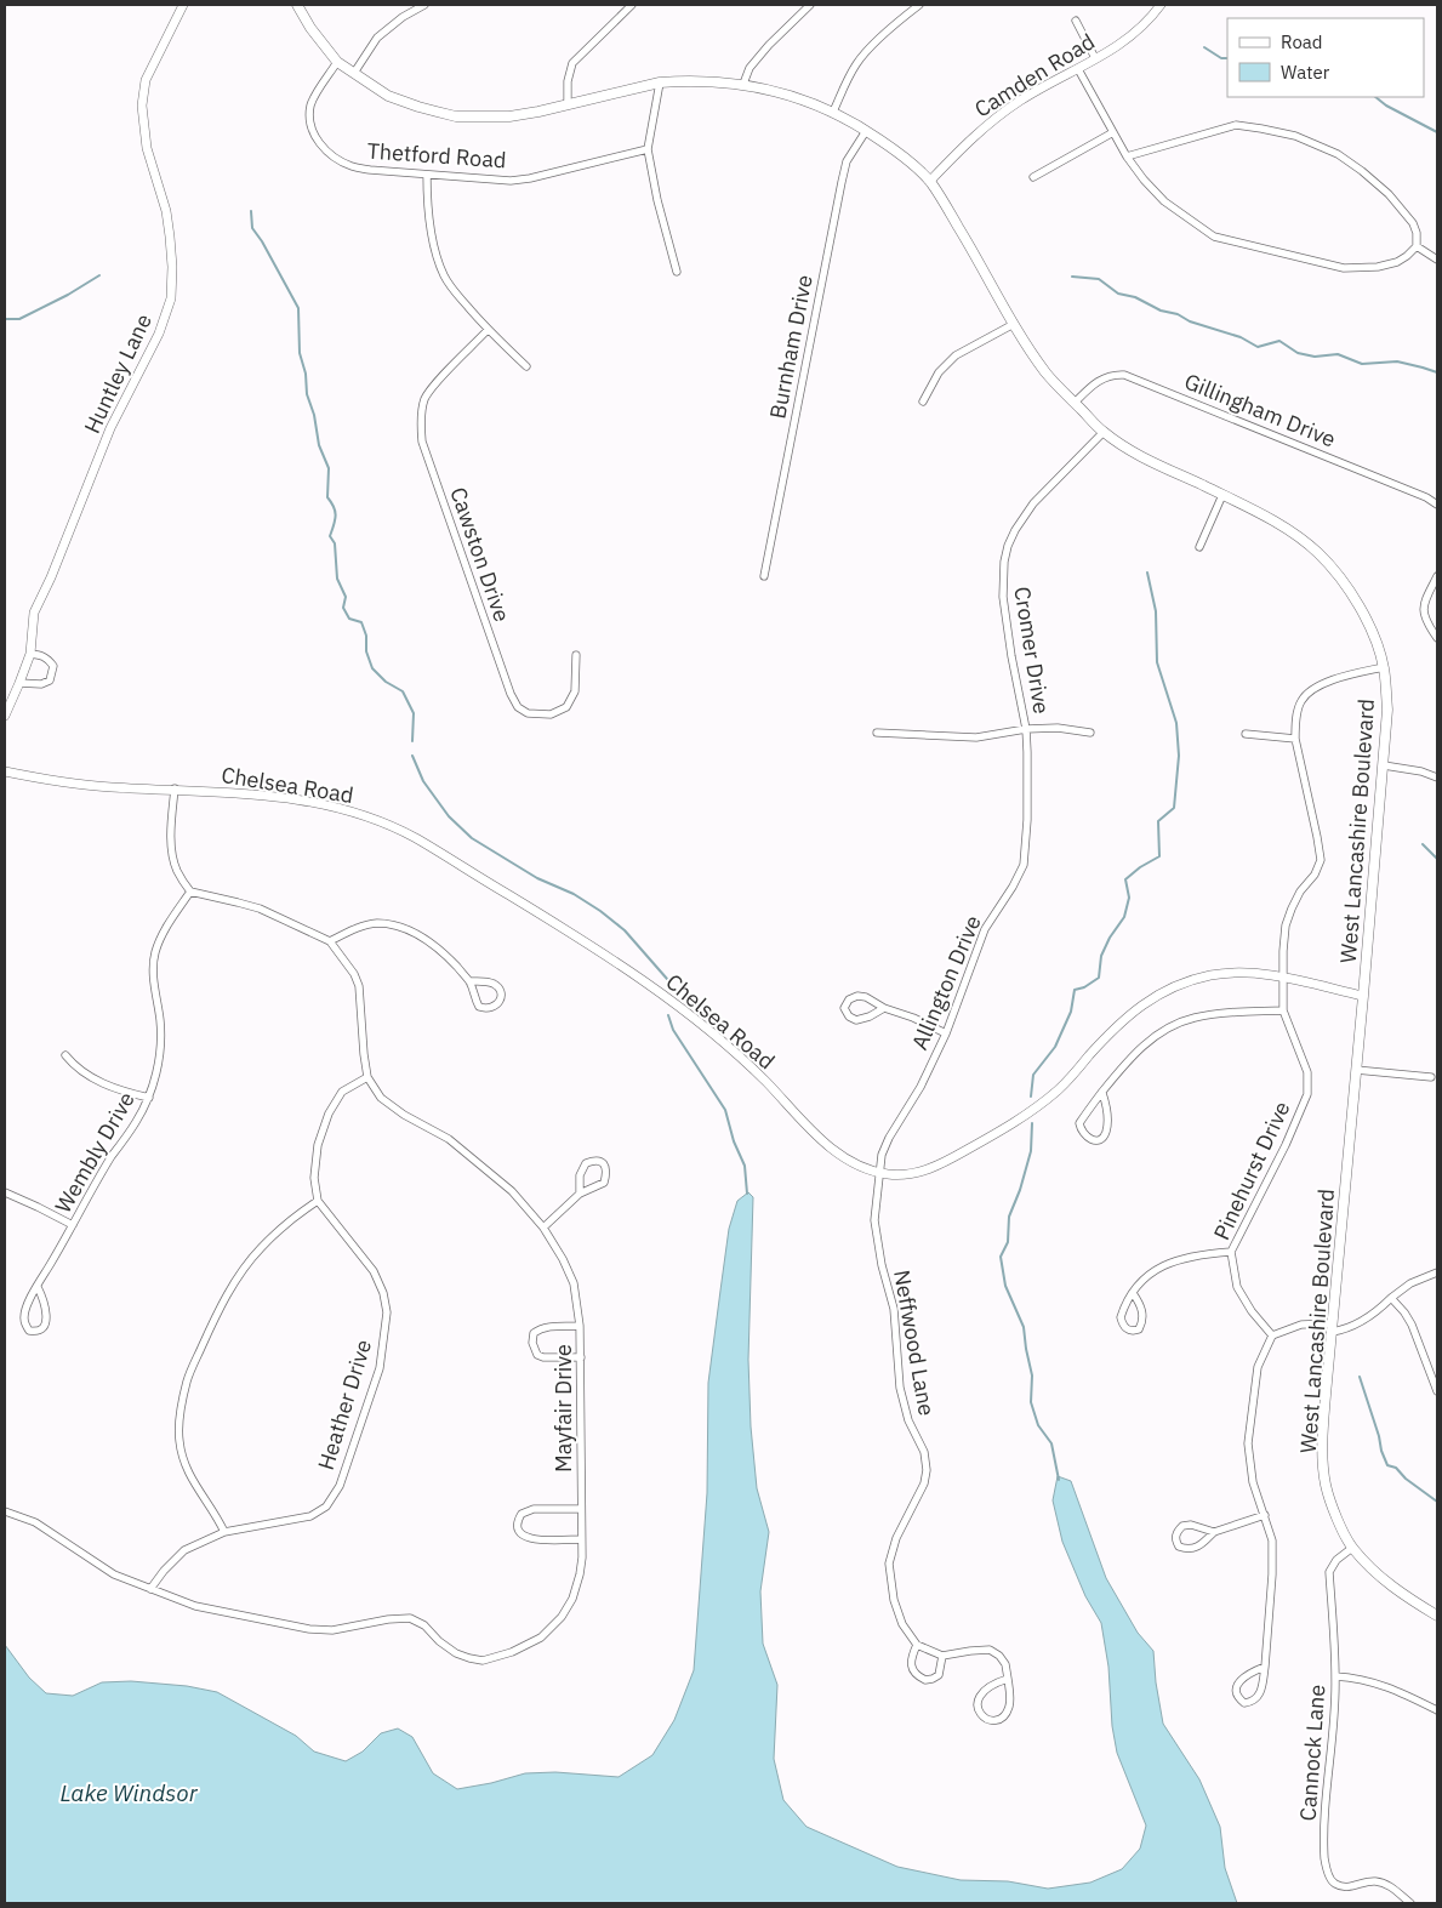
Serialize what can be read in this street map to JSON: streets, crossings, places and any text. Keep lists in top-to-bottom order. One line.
{"streets":{"main road":["West Lancashire Boulevard"],"street":["Camden Road","Thetford Road","Burnham Drive","Huntley Lane","Gillingham Drive","Cawston Drive","Cromer Drive","Chelsea Road","Allington Drive","Wembly Drive","Pinehurst Drive","Neffwood Lane","Heather Drive","Mayfair Drive","Cannock Lane"]},"crossings":[["Camden Road","West Lancashire Boulevard"],["Thetford Road","West Lancashire Boulevard"],["Burnham Drive","West Lancashire Boulevard"],["Gillingham Drive","West Lancashire Boulevard"],["Cromer Drive","West Lancashire Boulevard"],["Cromer Drive","Allington Drive"],["Chelsea Road","West Lancashire Boulevard"],["Chelsea Road","Allington Drive"],["Chelsea Road","Pinehurst Drive"],["Chelsea Road","Neffwood Lane"],["West Lancashire Boulevard","Cannock Lane"],["Allington Drive","Neffwood Lane"],["Wembly Drive","Mayfair Drive"],["Heather Drive","Mayfair Drive"]],"water":["Lake Windsor"],"legend":["Road","Water"]}
